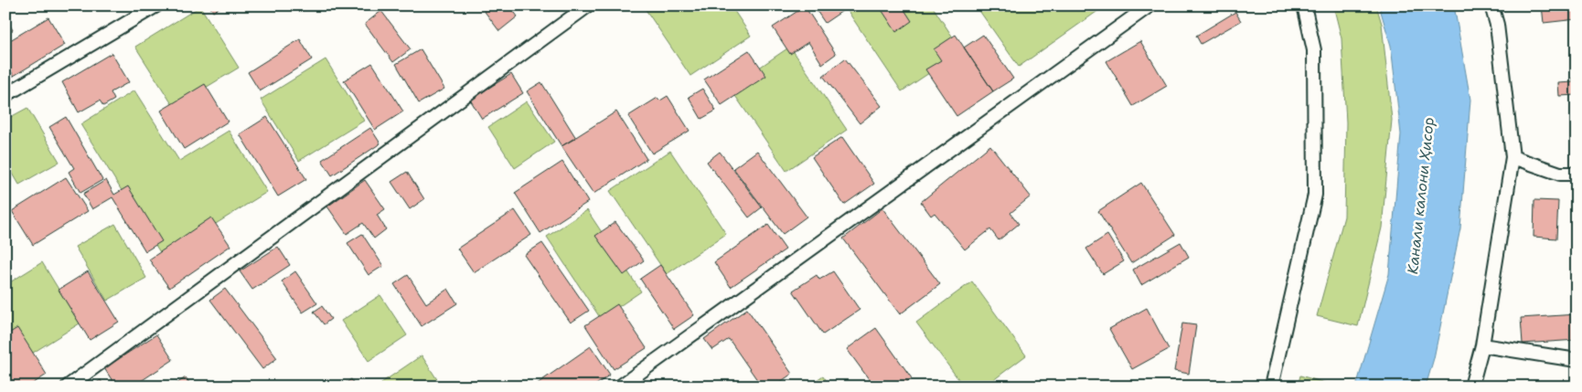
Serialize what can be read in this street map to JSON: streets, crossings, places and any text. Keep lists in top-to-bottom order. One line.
{"water":["Канали калони Ҳисор"]}
